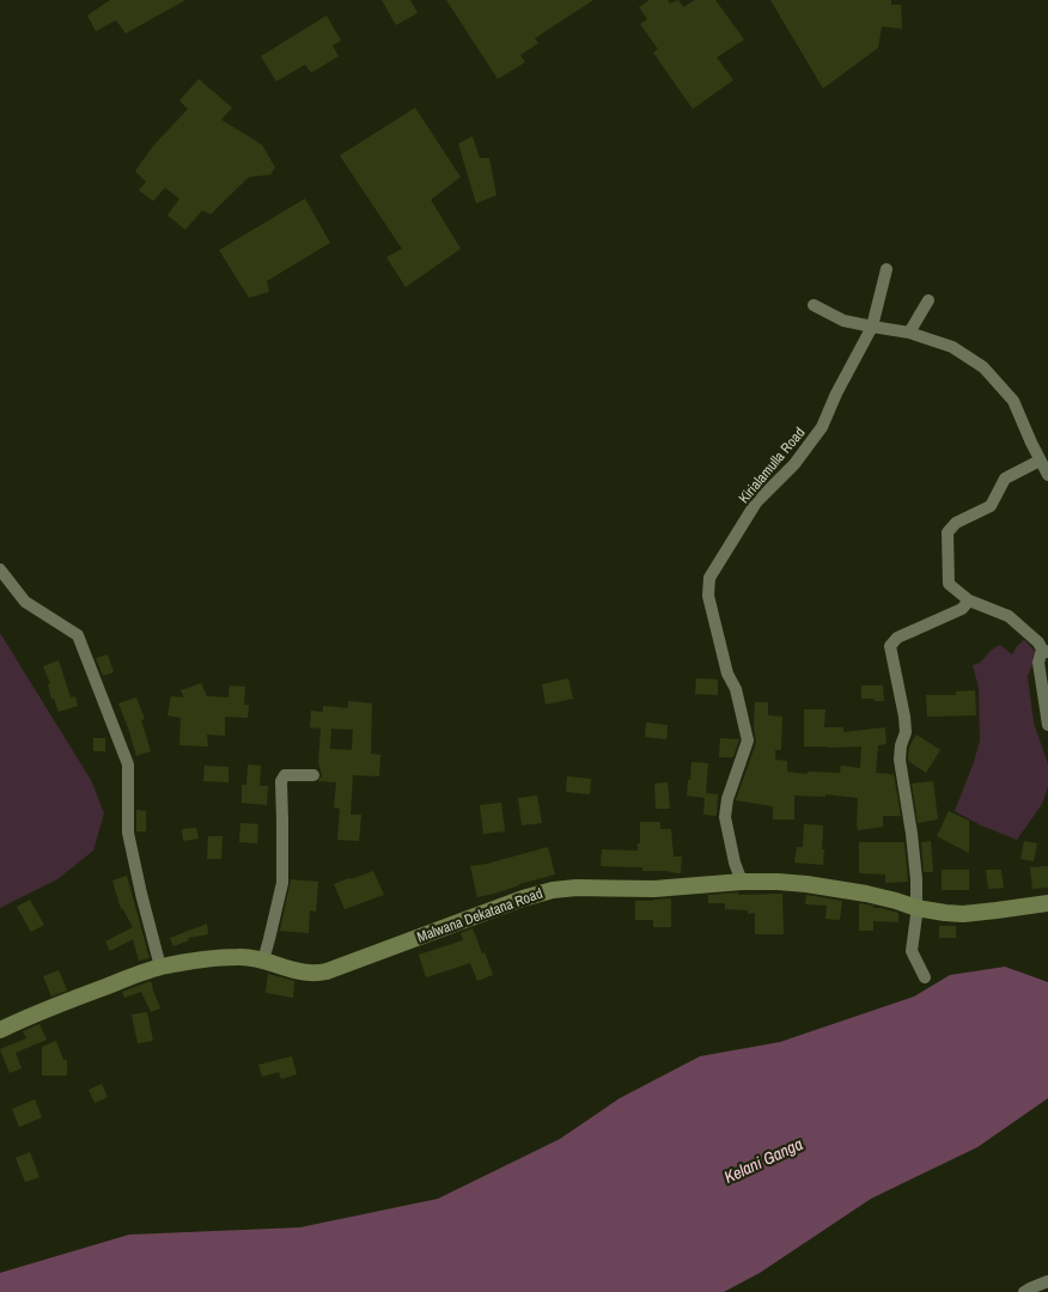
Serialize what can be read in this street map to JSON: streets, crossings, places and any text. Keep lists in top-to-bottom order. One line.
{"streets":{"main road":["Malwana Dekatana Road"],"street":["Kirialamulla Road"]},"crossings":[["Kirialamulla Road","Malwana Dekatana Road"]],"water":["Kelani Ganga"]}
